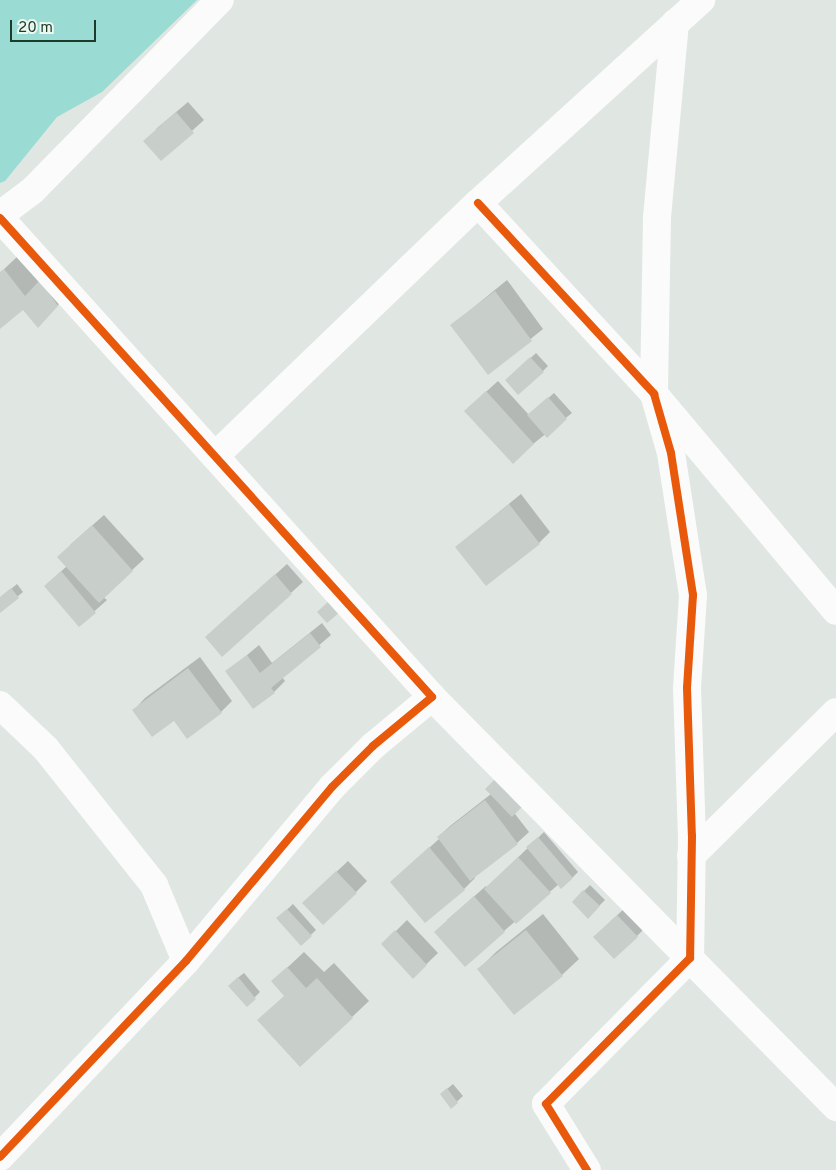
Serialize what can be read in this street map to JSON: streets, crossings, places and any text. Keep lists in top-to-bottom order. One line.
{"scale_bar":"20 m"}
